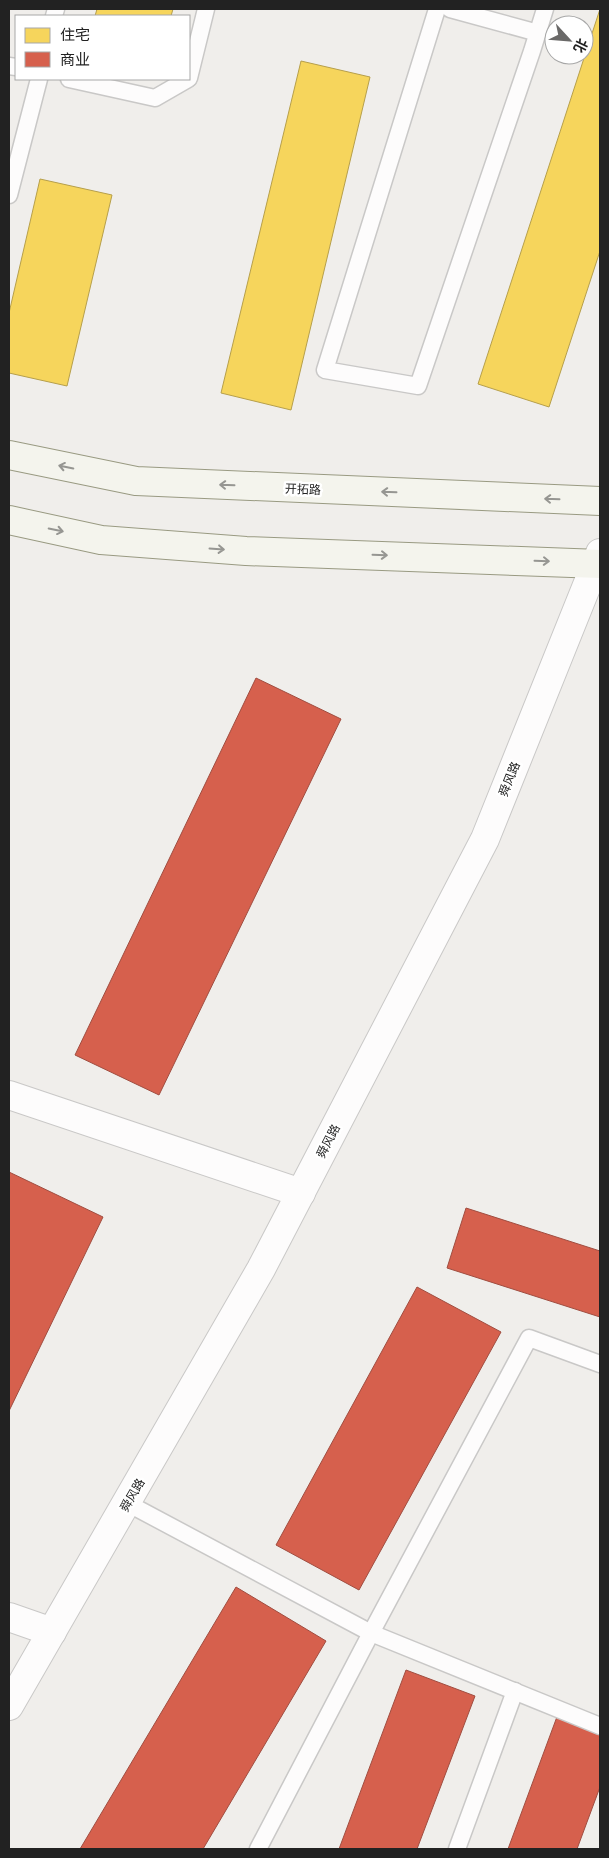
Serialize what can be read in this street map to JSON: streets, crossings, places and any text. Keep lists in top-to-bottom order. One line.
{"streets":{"main road":["开拓路"],"street":["舜风路"]},"legend":["住宅","商业"],"north":"bottom right"}
